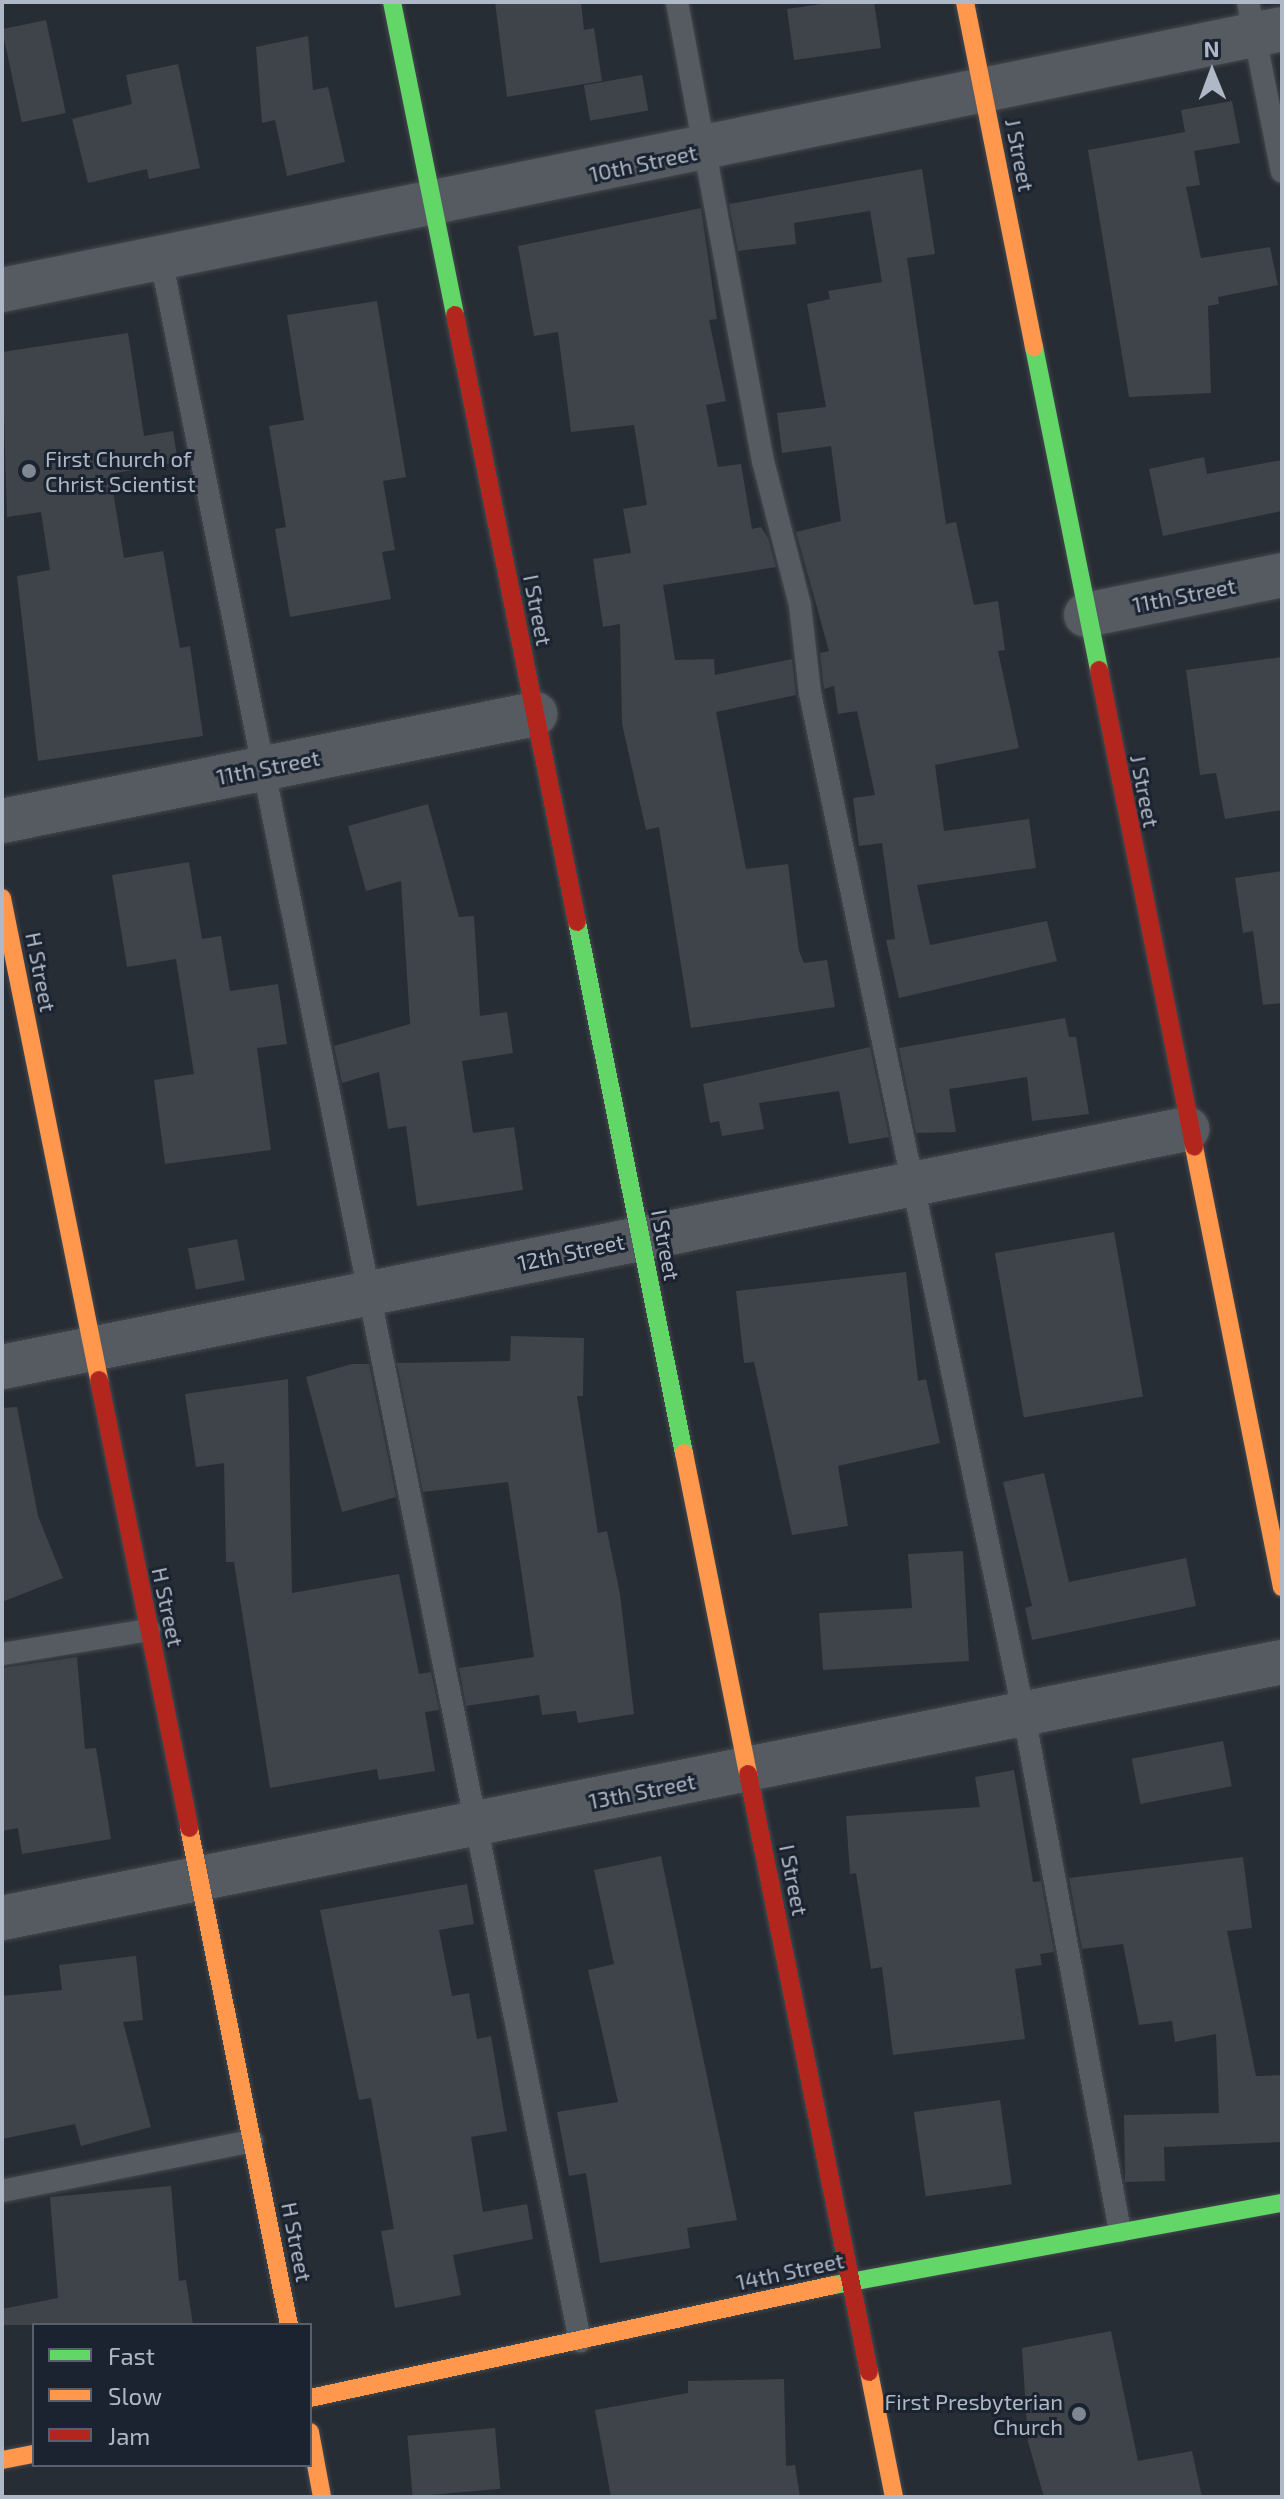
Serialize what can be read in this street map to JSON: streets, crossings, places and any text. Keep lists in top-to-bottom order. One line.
{"streets":{"main road":["J Street","I Street","H Street","14th Street"],"street":["10th Street","11th Street","12th Street","13th Street"]},"crossings":[["J Street","10th Street"],["J Street","11th Street"],["J Street","12th Street"],["10th Street","I Street"],["11th Street","I Street"],["I Street","12th Street"],["I Street","13th Street"],["I Street","14th Street"],["H Street","12th Street"],["H Street","13th Street"]],"places":["First Church of Christ Scientist","First Presbyterian Church"],"legend":["Fast","Slow","Jam"],"north":"top"}
